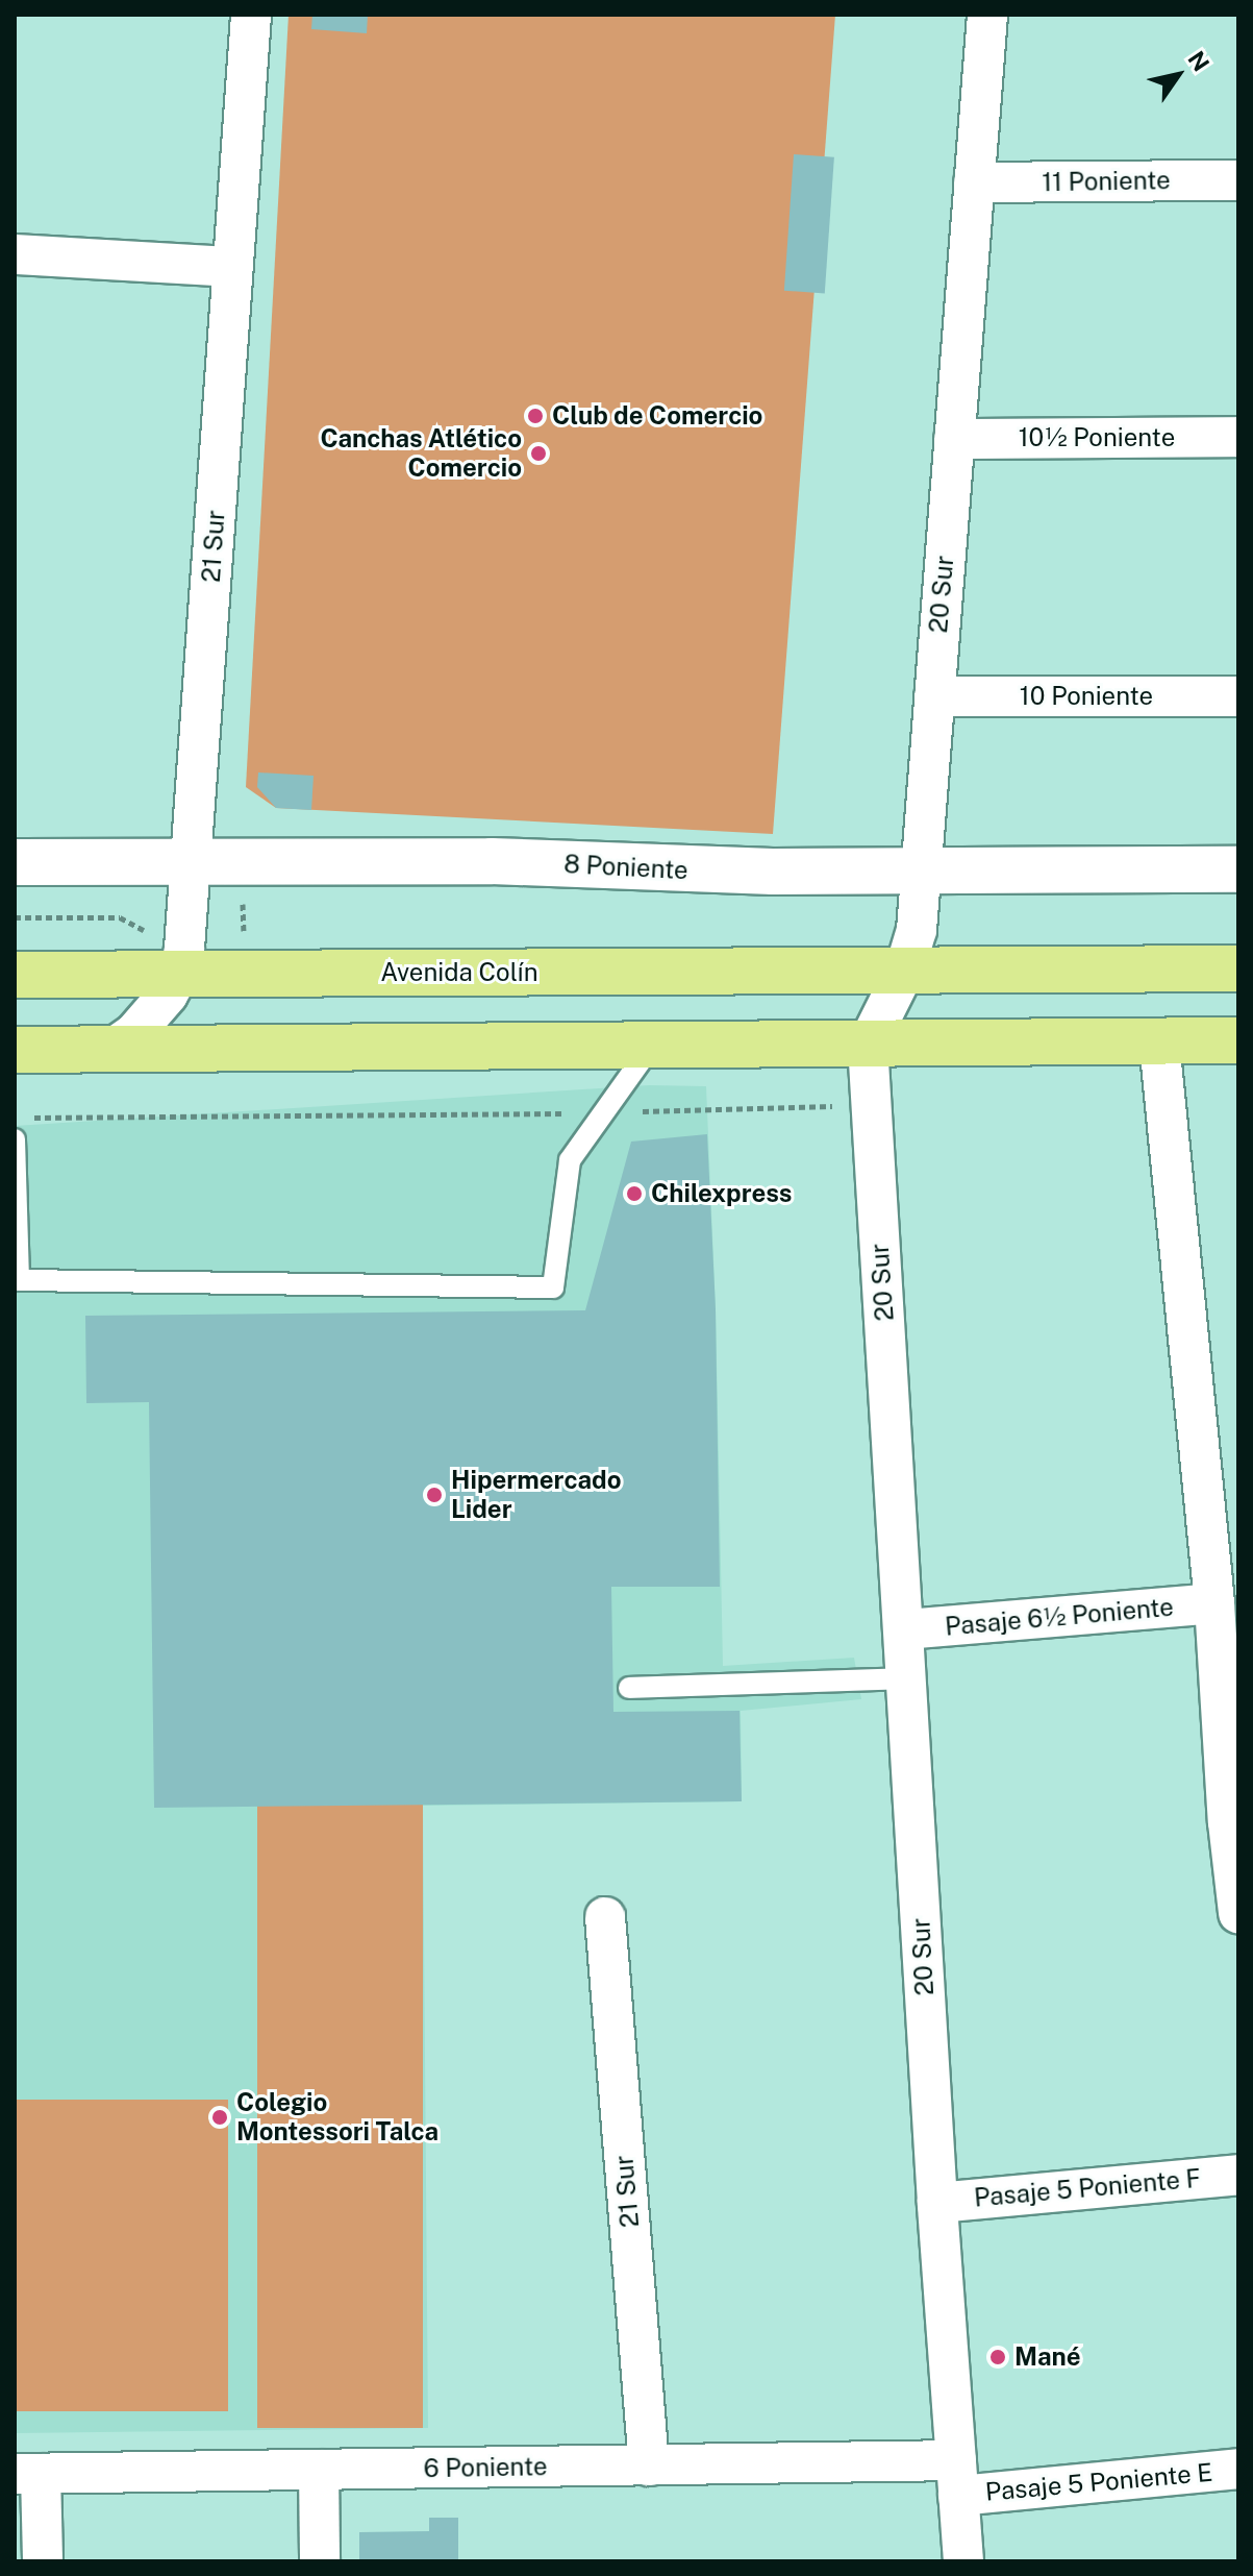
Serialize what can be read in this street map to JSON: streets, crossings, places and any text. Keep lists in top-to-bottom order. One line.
{"streets":{"main road":["Avenida Colín"],"street":["11 Poniente","10½ Poniente","21 Sur","20 Sur","10 Poniente","8 Poniente","Pasaje 6½ Poniente","Pasaje 5 Poniente F","6 Poniente","Pasaje 5 Poniente E"]},"crossings":[["11 Poniente","20 Sur"],["10½ Poniente","20 Sur"],["21 Sur","8 Poniente"],["21 Sur","Avenida Colín"],["21 Sur","6 Poniente"],["20 Sur","10 Poniente"],["20 Sur","8 Poniente"],["20 Sur","Avenida Colín"],["20 Sur","Pasaje 6½ Poniente"],["20 Sur","Pasaje 5 Poniente F"],["20 Sur","6 Poniente"],["20 Sur","Pasaje 5 Poniente E"],["6 Poniente","Pasaje 5 Poniente E"]],"places":["Club de Comercio","Canchas Atlético Comercio","Chilexpress","Hipermercado Lider","Colegio Montessori Talca","Mané"],"north":"top right"}
